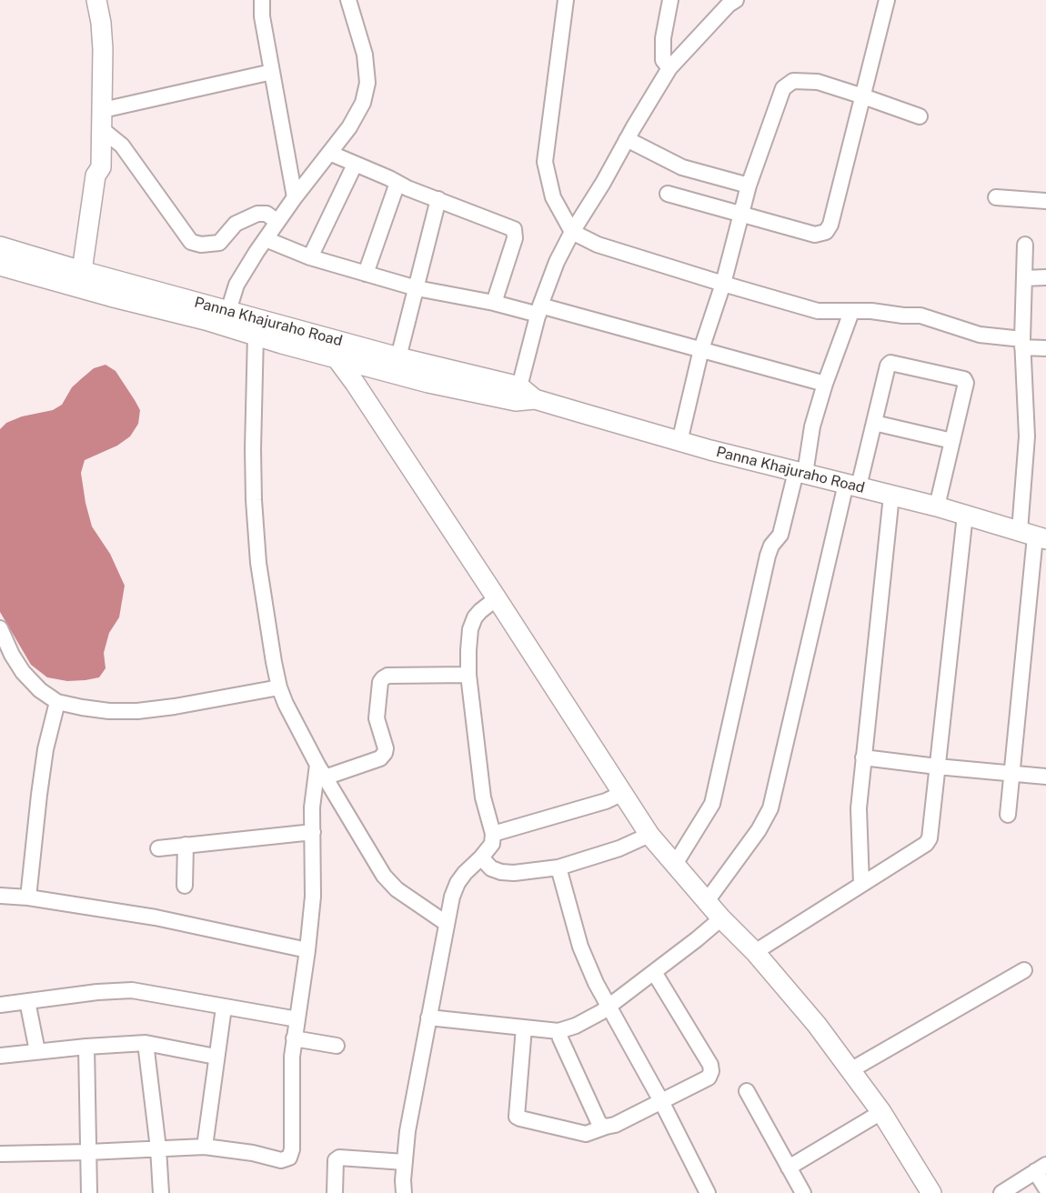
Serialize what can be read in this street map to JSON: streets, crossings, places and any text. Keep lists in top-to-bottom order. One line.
{"streets":{"main road":["Panna Khajuraho Road"]}}
